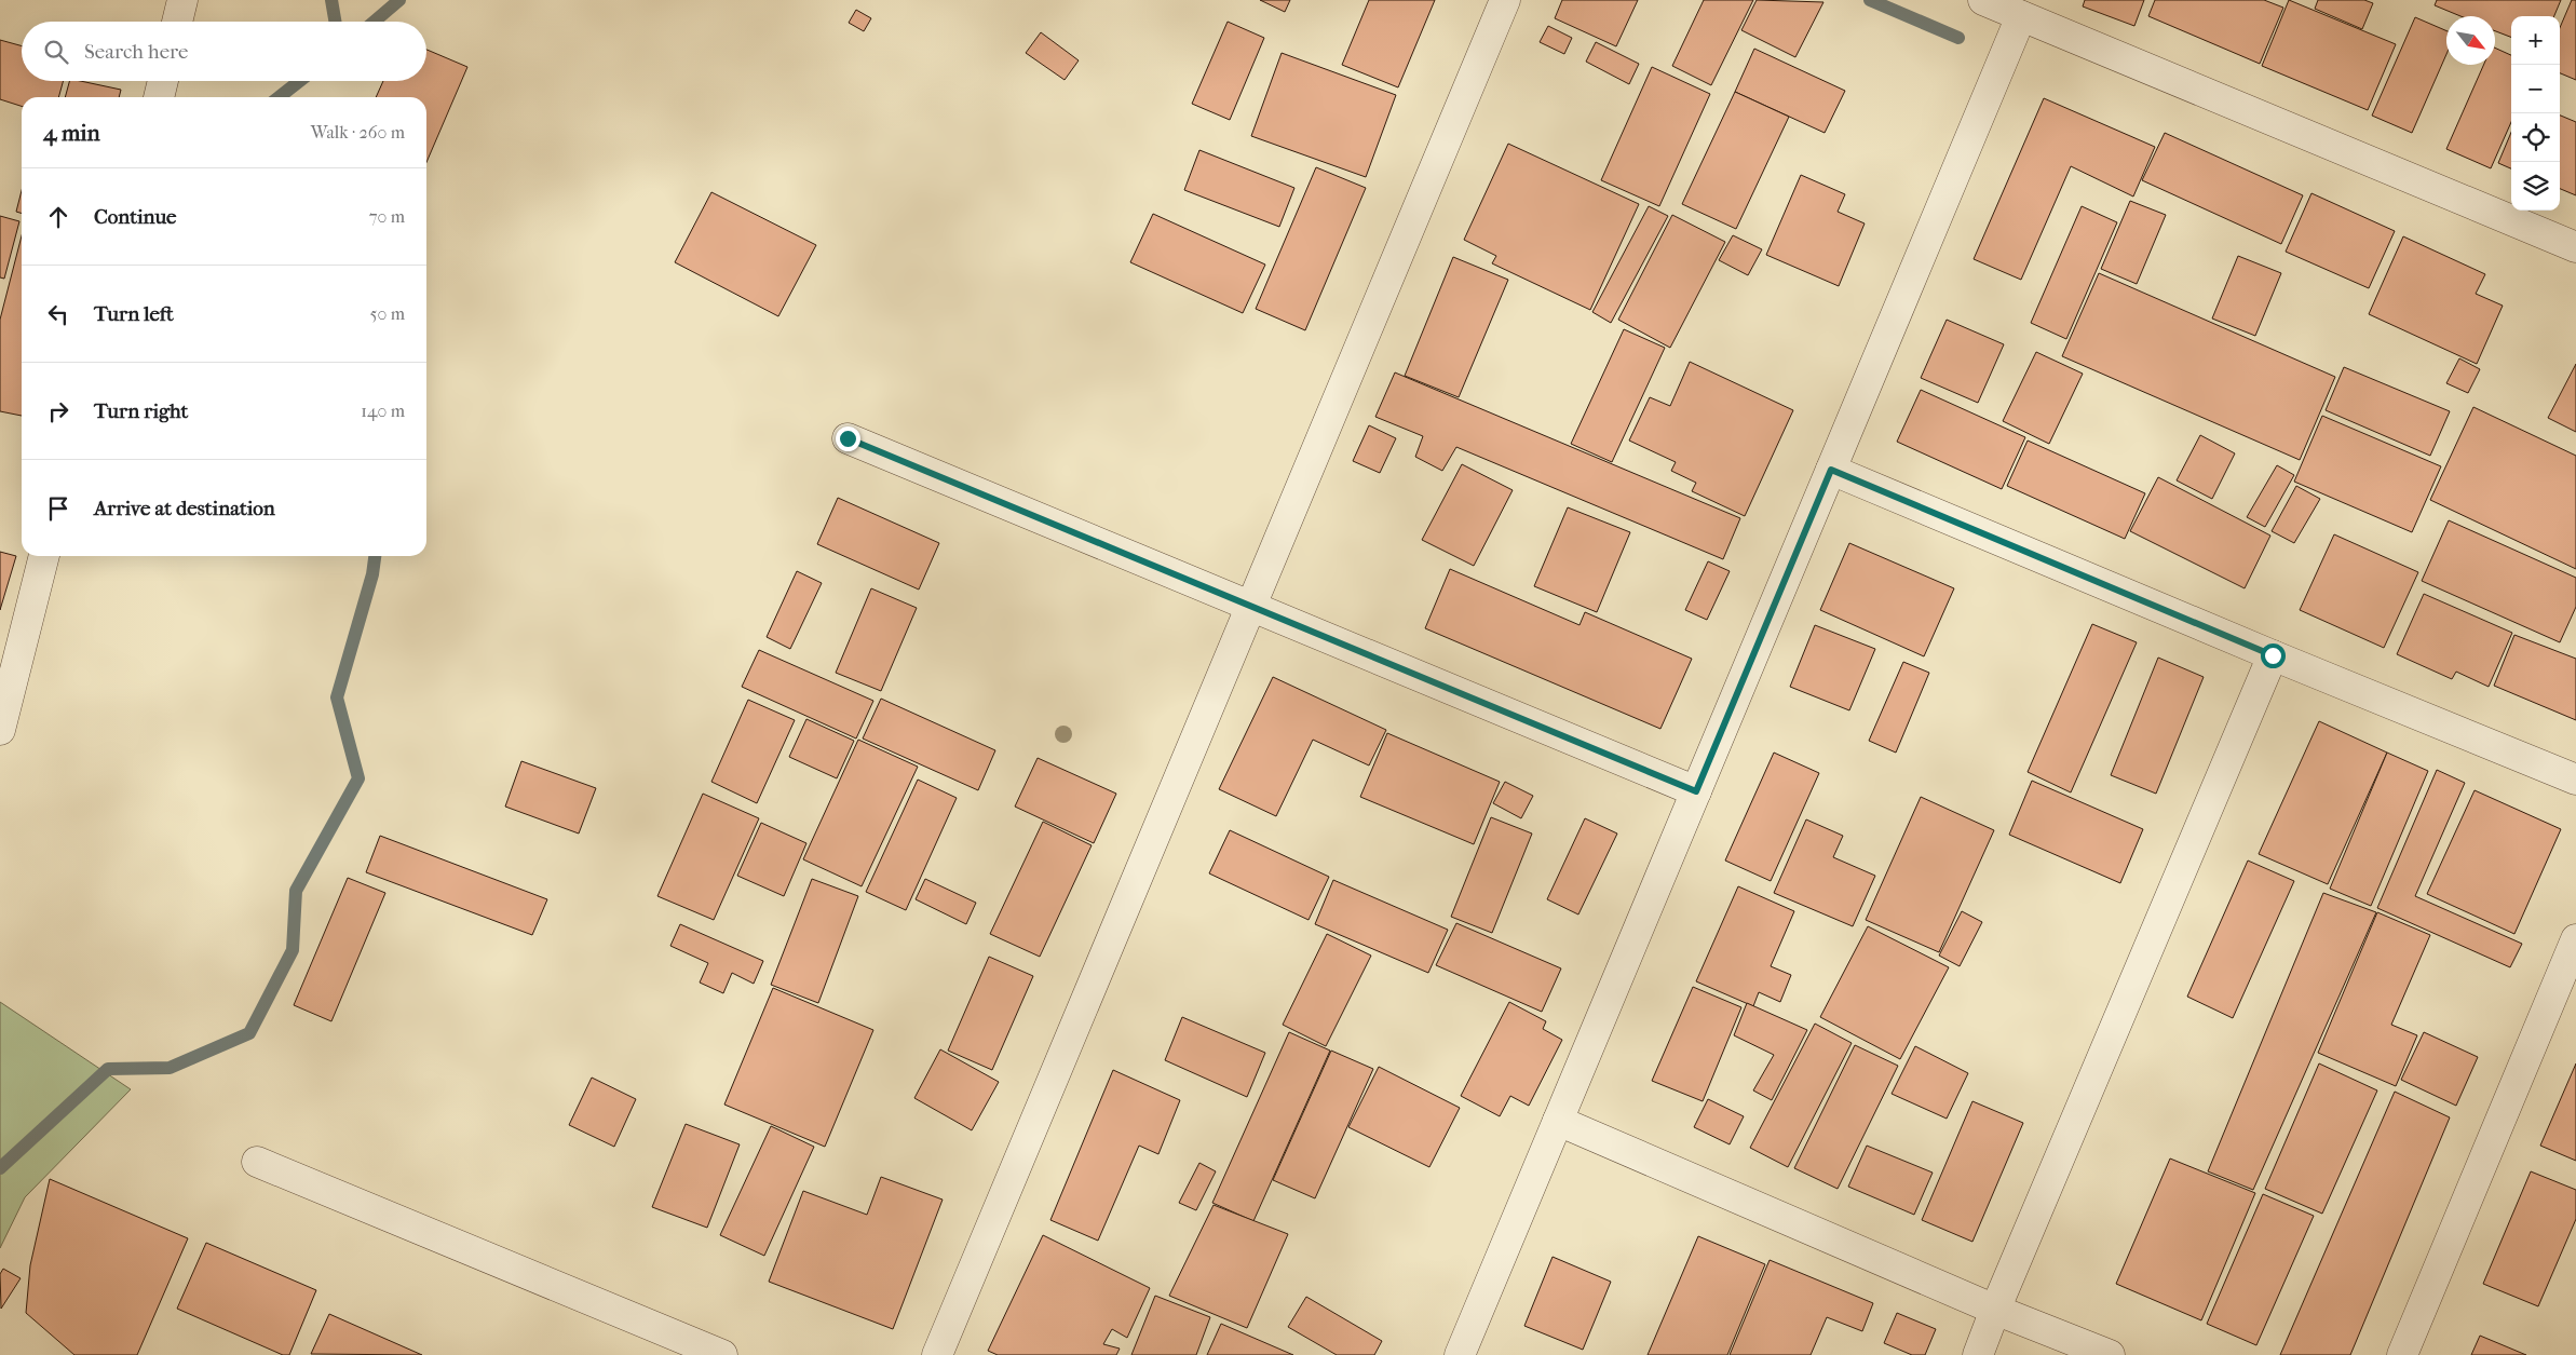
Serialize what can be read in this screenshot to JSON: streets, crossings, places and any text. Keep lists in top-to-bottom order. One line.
{"north":"bottom right","page":{"map_buttons":["+","−"],"search":"Search here","heading":["4 min","Walk · 260 m"],"list":[["Continue","70 m"],["Turn left","50 m"],["Turn right","140 m"],"Arrive at destination"]}}
